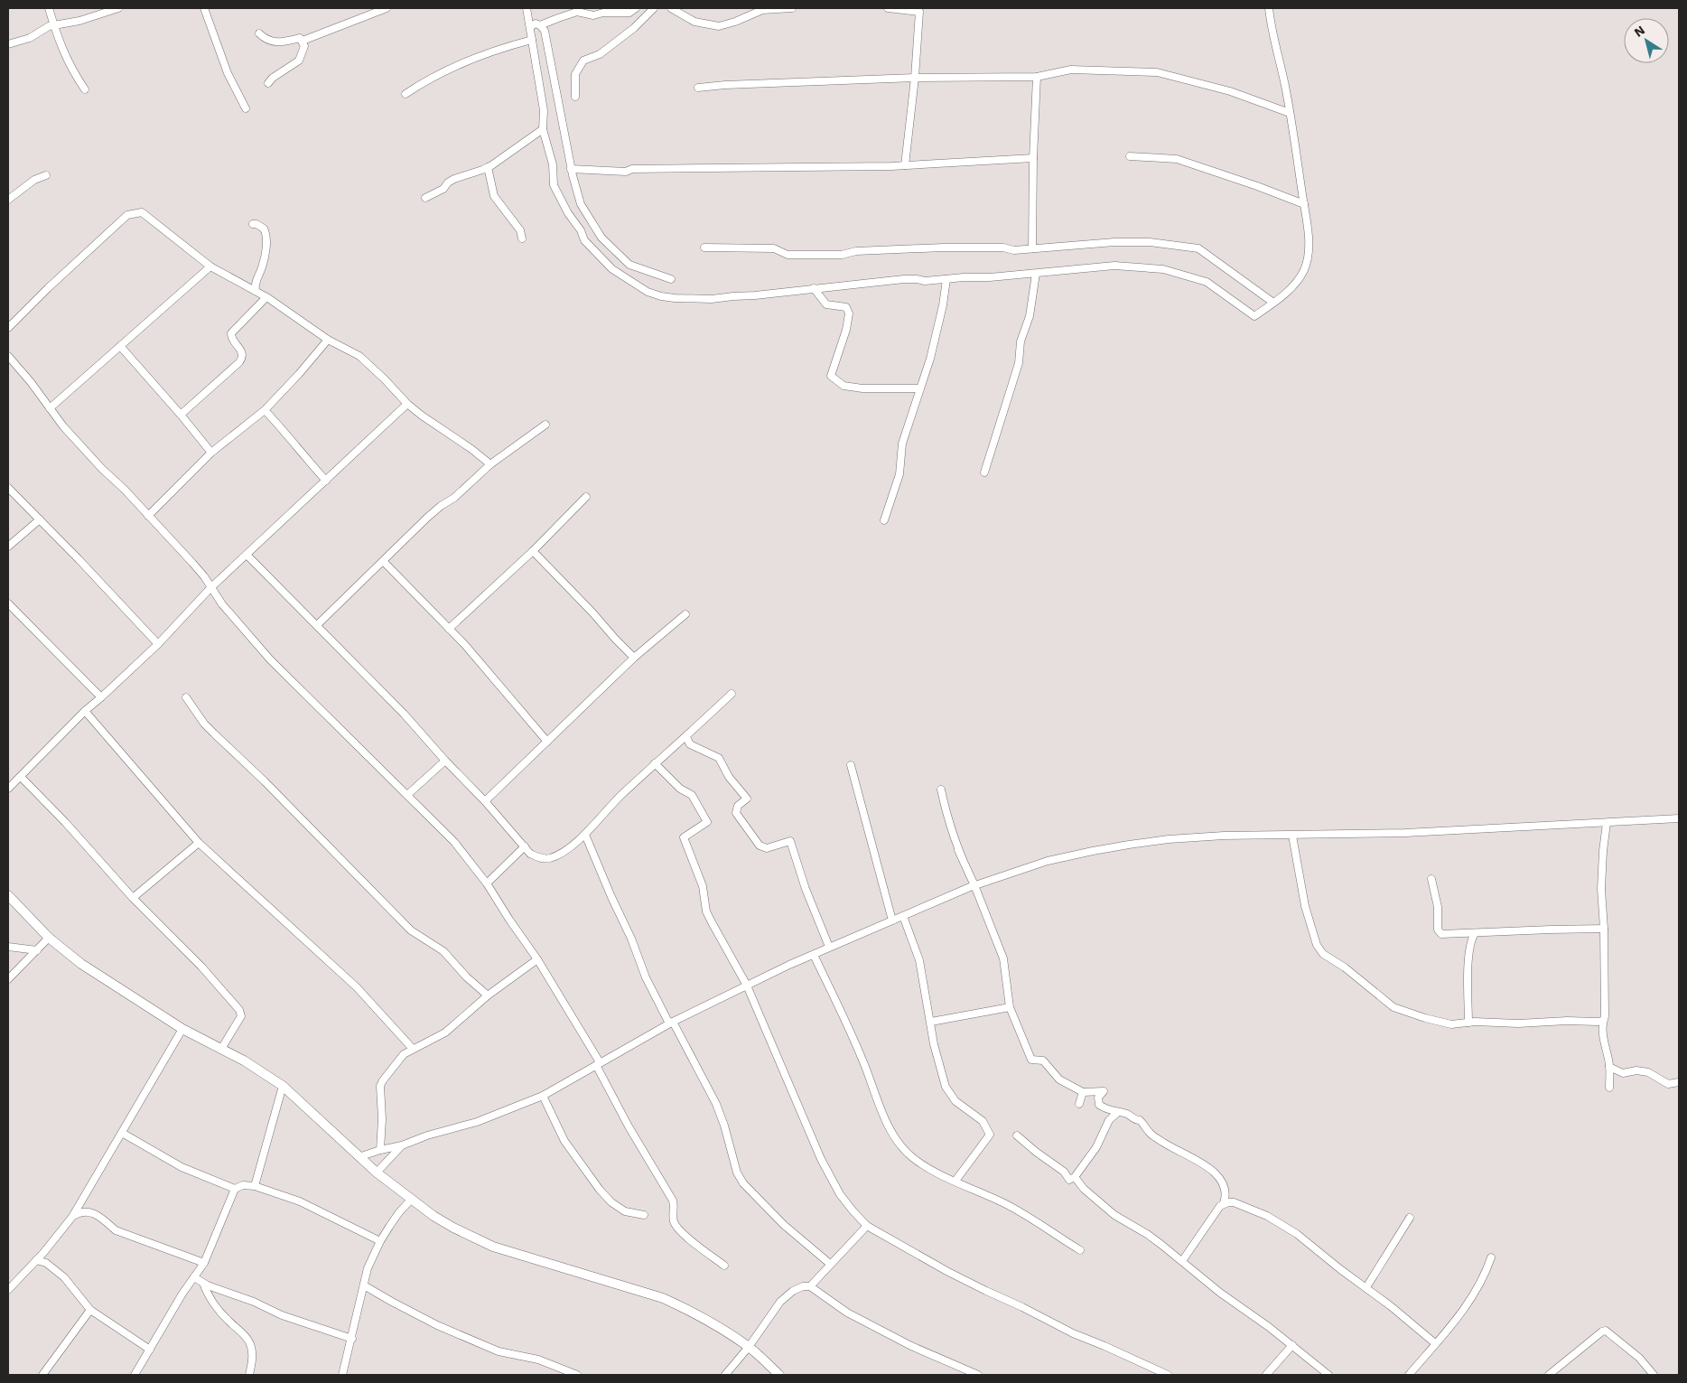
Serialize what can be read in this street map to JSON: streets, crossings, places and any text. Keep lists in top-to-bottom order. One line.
{"north":"top left"}
